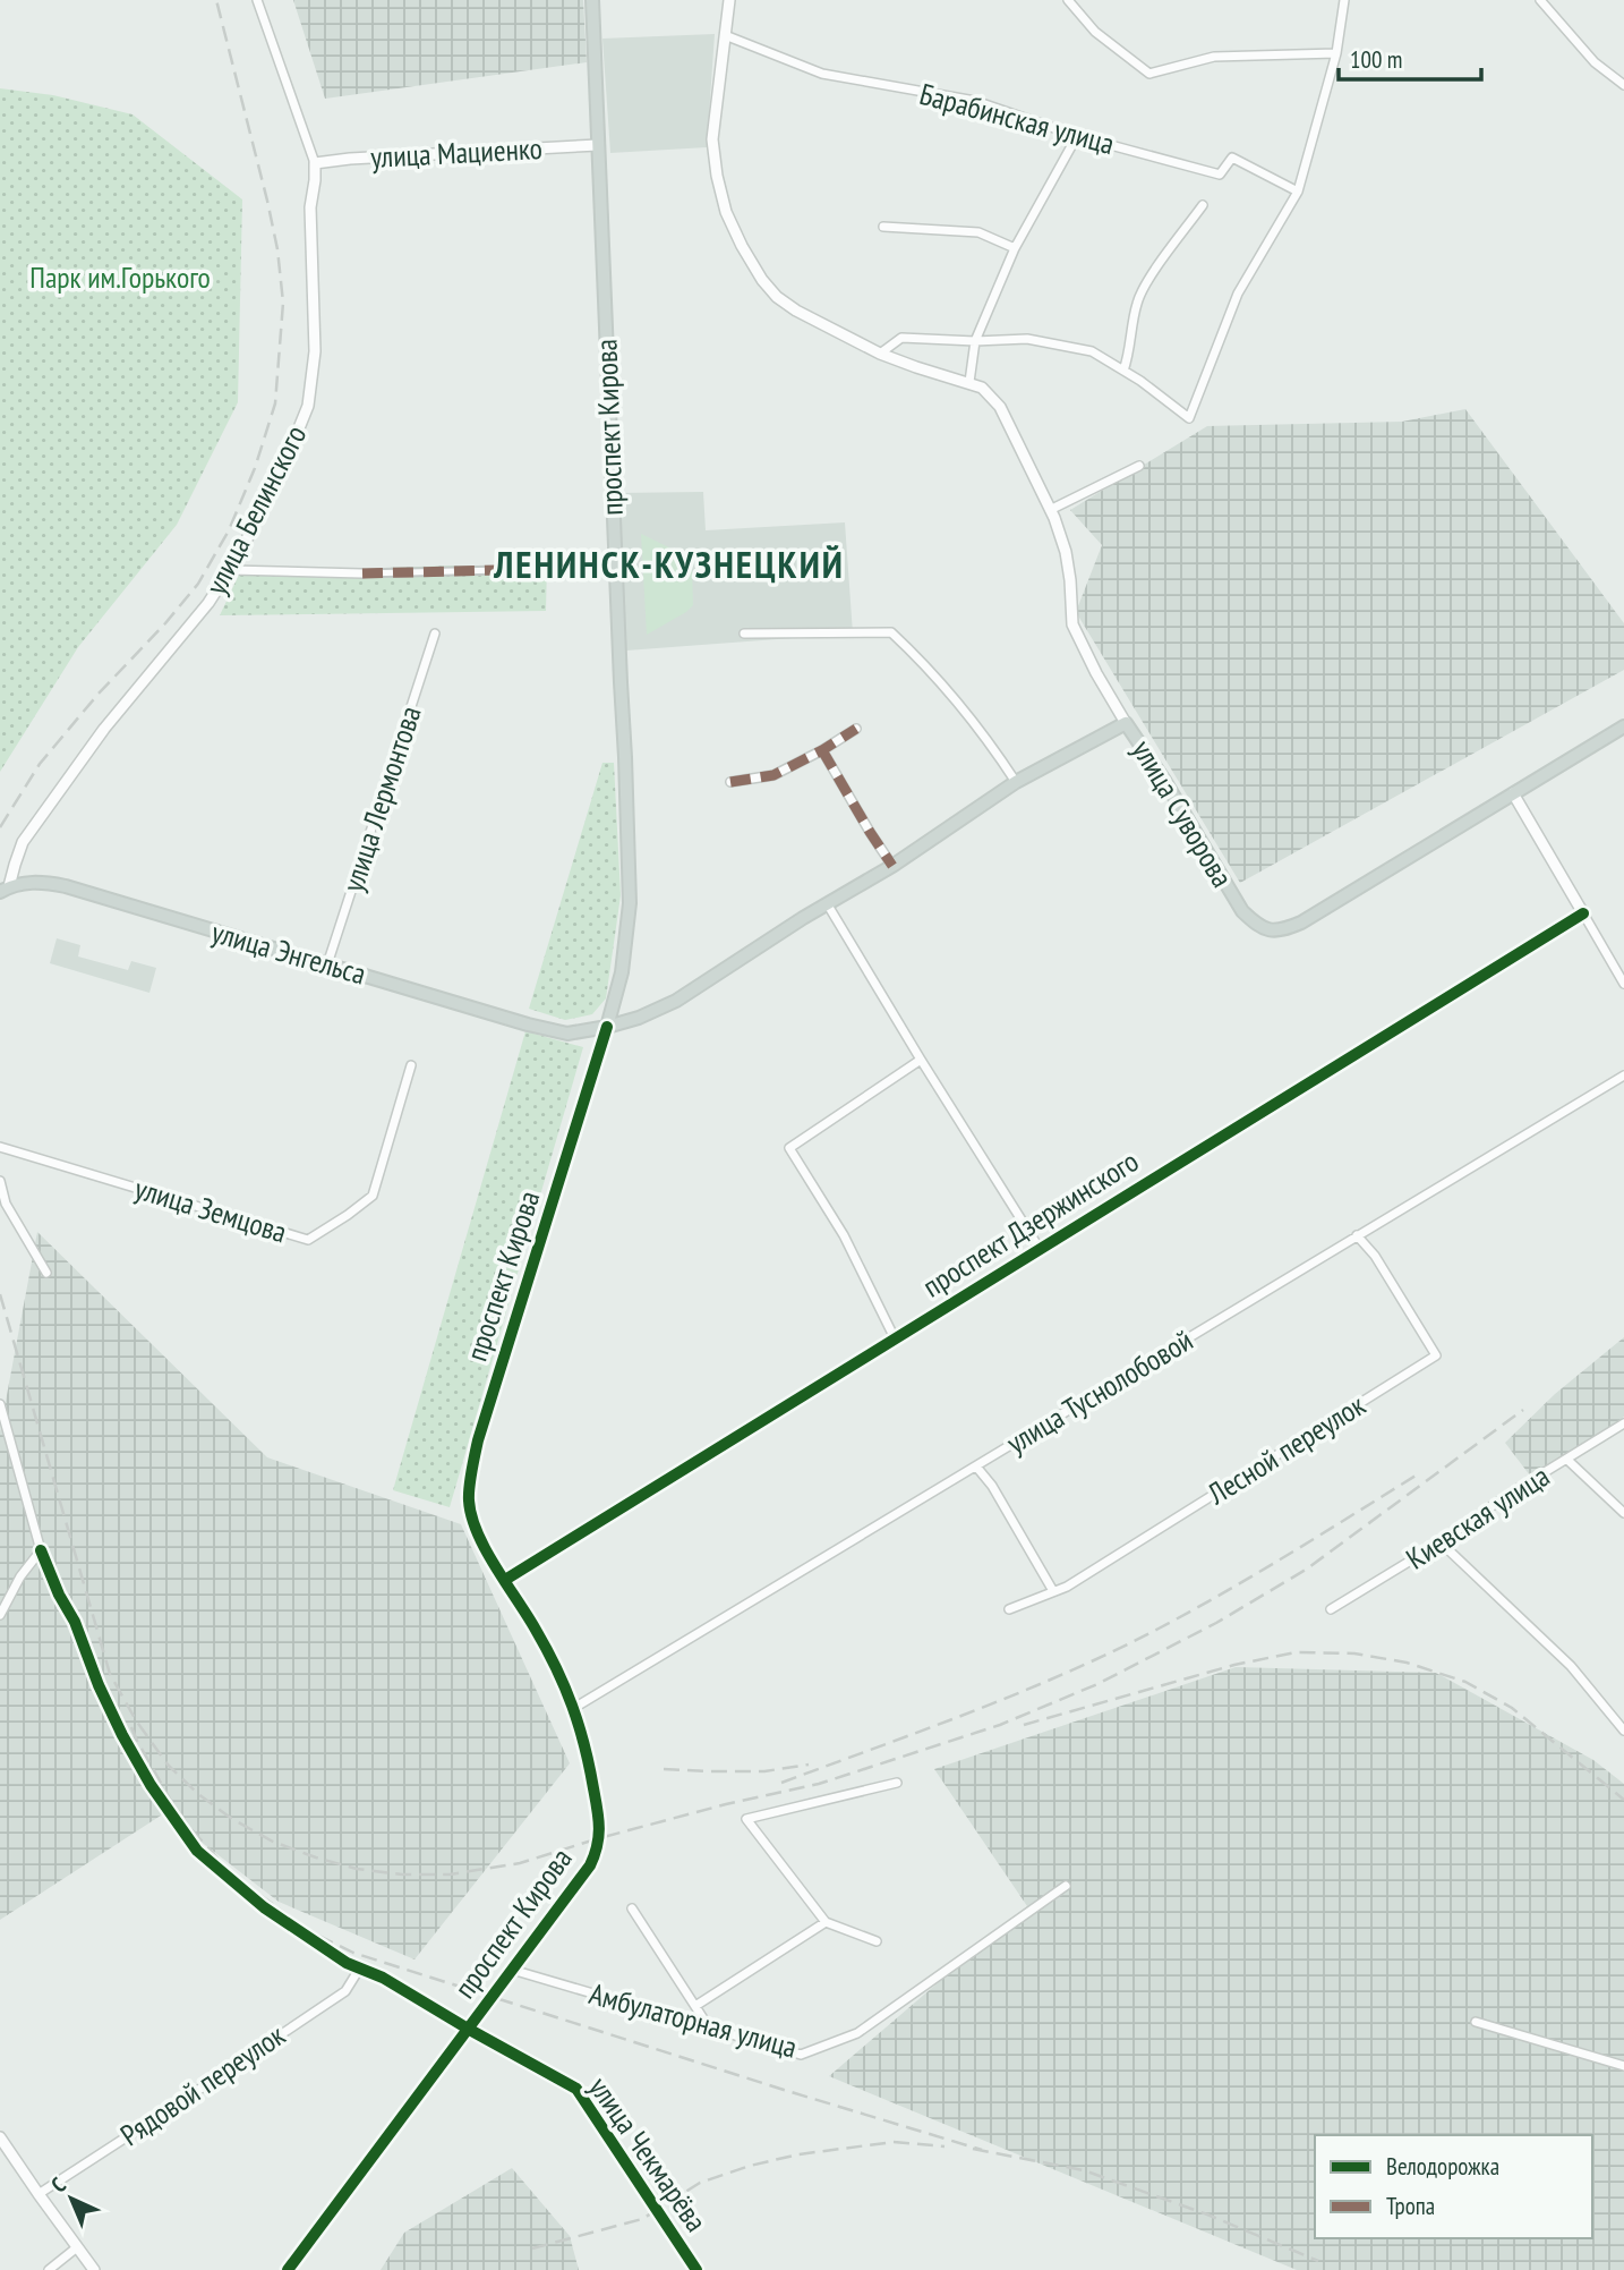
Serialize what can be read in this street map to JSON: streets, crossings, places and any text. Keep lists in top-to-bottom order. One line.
{"streets":{"main road":["проспект Кирова","улица Суворова","улица Энгельса"],"street":["Барабинская улица","улица Мациенко","улица Белинского","улица Лермонтова","улица Земцова","проспект Дзержинского","улица Туснолобовой","Лесной переулок","Киевская улица","Амбулаторная улица","Рядовой переулок","улица Чекмарёва"]},"crossings":[["улица Мациенко","проспект Кирова"],["улица Мациенко","улица Белинского"],["проспект Кирова","улица Суворова"],["проспект Кирова","проспект Дзержинского"],["проспект Кирова","улица Туснолобовой"],["проспект Кирова","Амбулаторная улица"],["проспект Кирова","улица Чекмарёва"],["улица Белинского","улица Энгельса"],["улица Лермонтова","улица Энгельса"],["улица Суворова","улица Энгельса"],["улица Туснолобовой","Лесной переулок"]],"districts":["ЛЕНИНСК-КУЗНЕЦКИЙ"],"parks":["Парк им.Горького"],"legend":["Велодорожка","Тропа"],"scale_bar":"100 m","north":"top left"}
